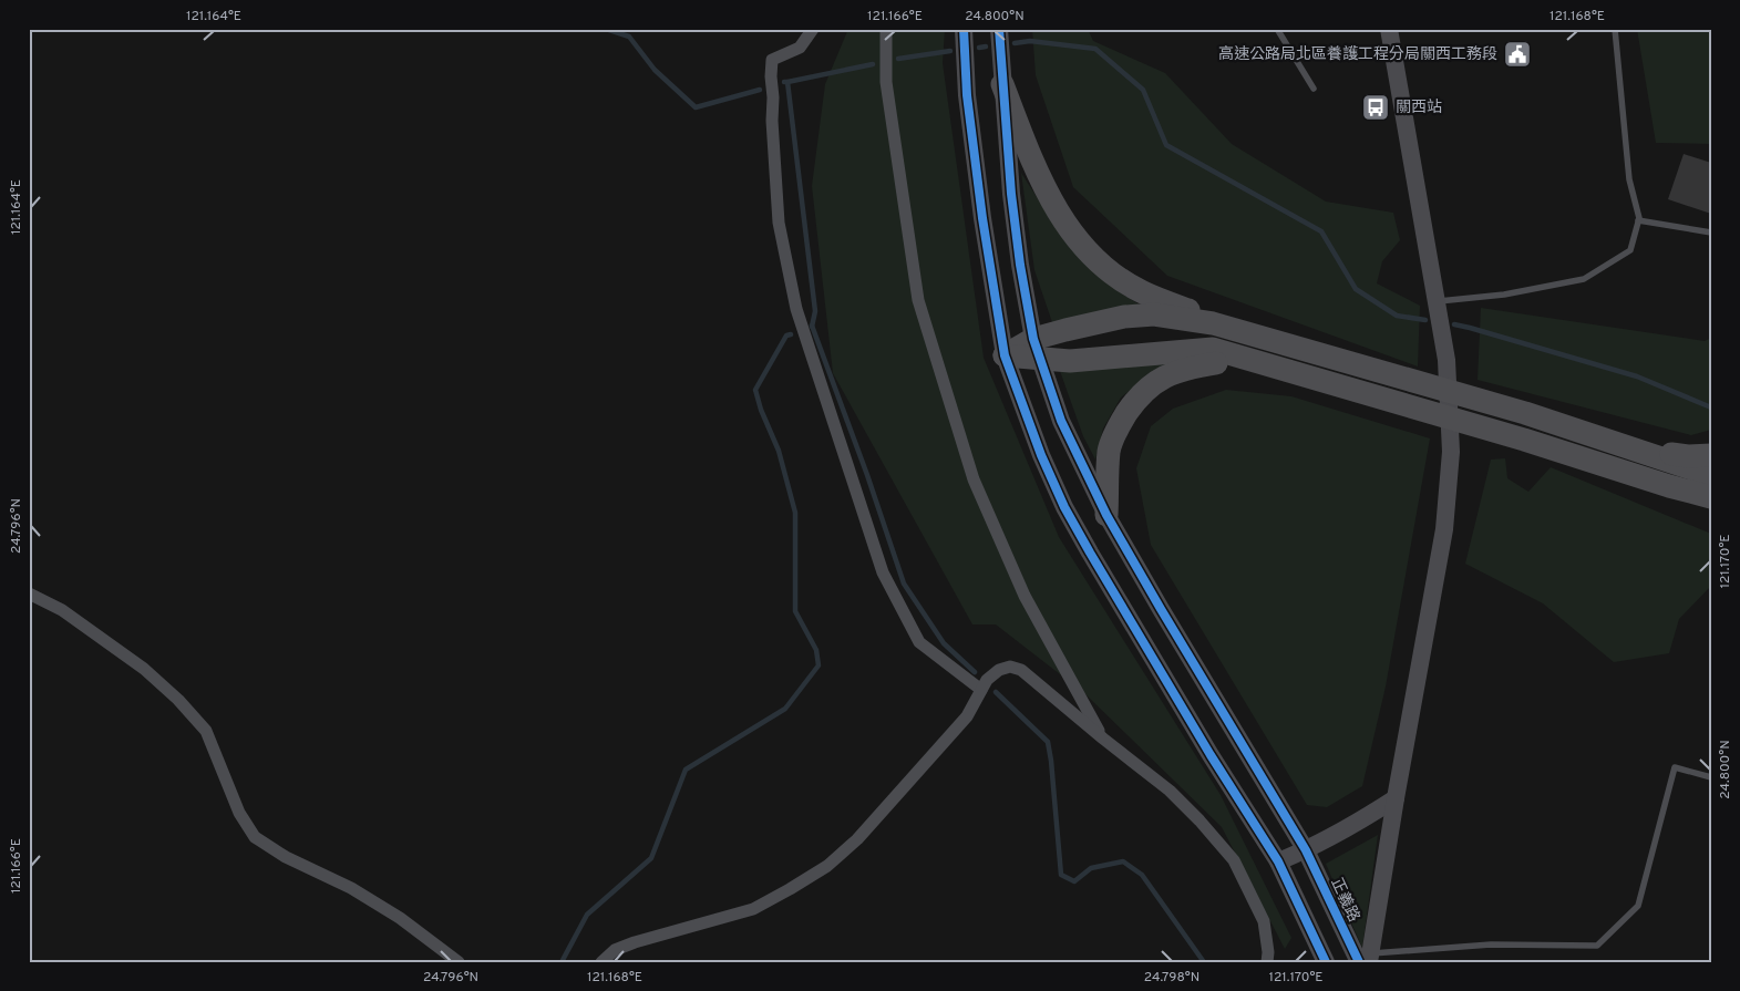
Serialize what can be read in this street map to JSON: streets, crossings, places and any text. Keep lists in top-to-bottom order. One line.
{"streets":{"main road":["正義路"]},"places":{"public building":["高速公路局北區養護工程分局關西工務段"],"bus stop":["關西站"]},"coordinates":["121.164°E","121.166°E","24.800°N","121.168°E","24.796°N","121.170°E","24.798°N"]}
